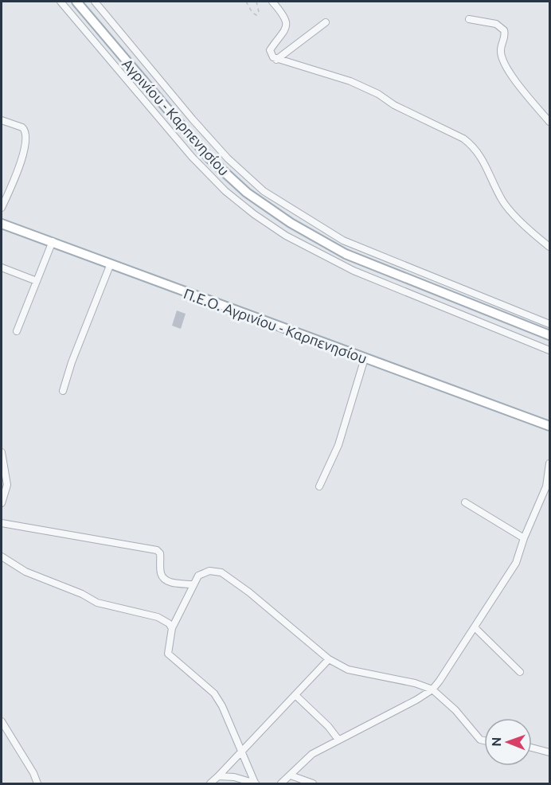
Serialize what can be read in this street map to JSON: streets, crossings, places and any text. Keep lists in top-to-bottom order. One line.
{"streets":{"main road":["Αγρινίου - Καρπενησίου","Π.Ε.Ο. Αγρινίου - Καρπενησίου"]},"north":"left"}
